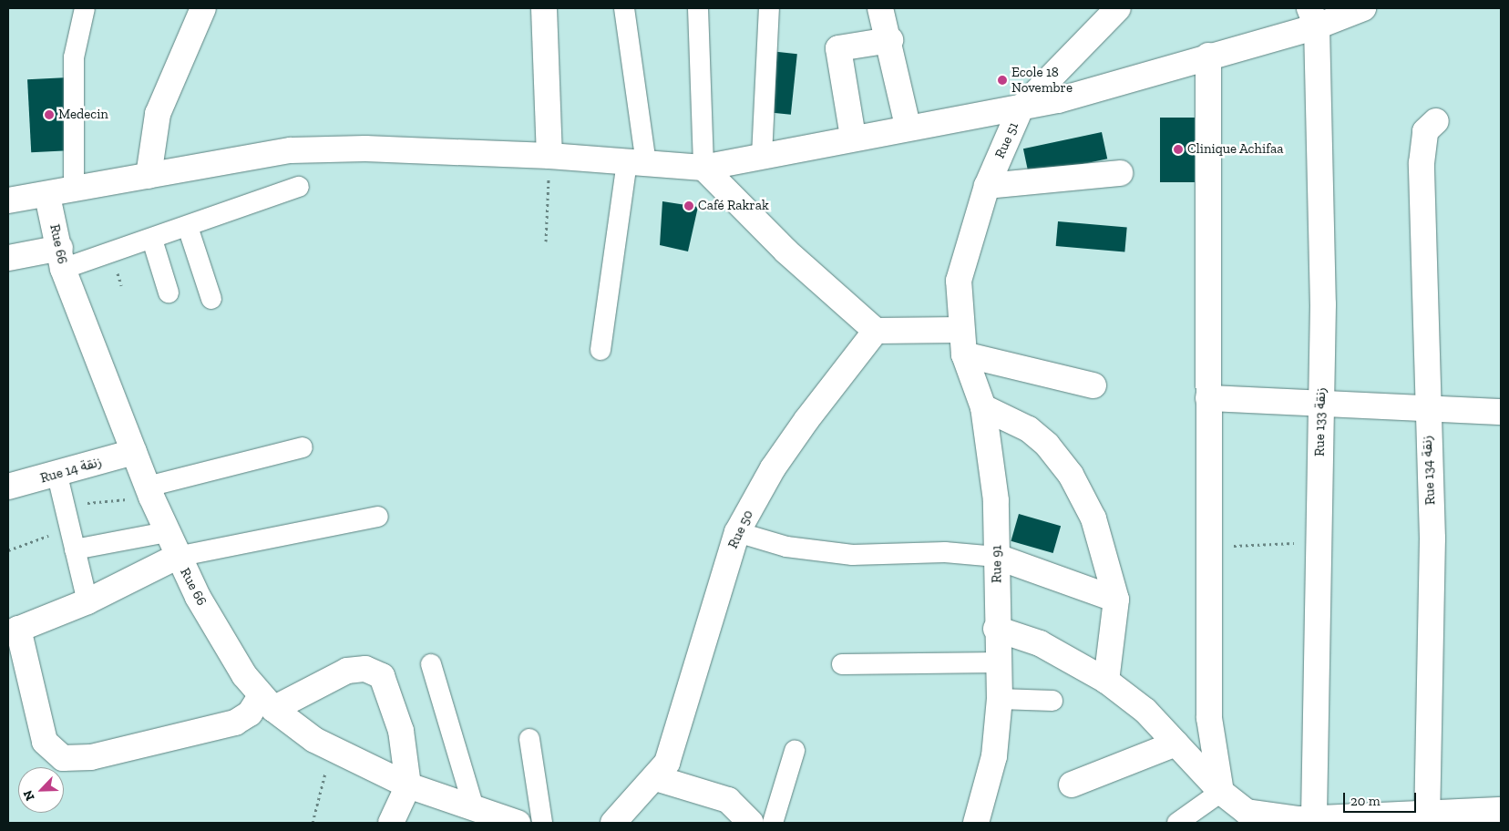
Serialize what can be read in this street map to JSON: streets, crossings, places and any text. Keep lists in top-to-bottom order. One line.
{"streets":{"street":["Rue 51","Rue 66","Rue 133 زنقة","Rue 14 زنقة","Rue 134 زنقة","Rue 50","Rue 91"]},"crossings":[["Rue 51","Rue 91"],["Rue 66","Rue 14 زنقة"]],"places":["Ecole 18 Novembre","Medecin","Clinique Achifaa","Café Rakrak"],"scale_bar":"20 m","north":"bottom left"}
